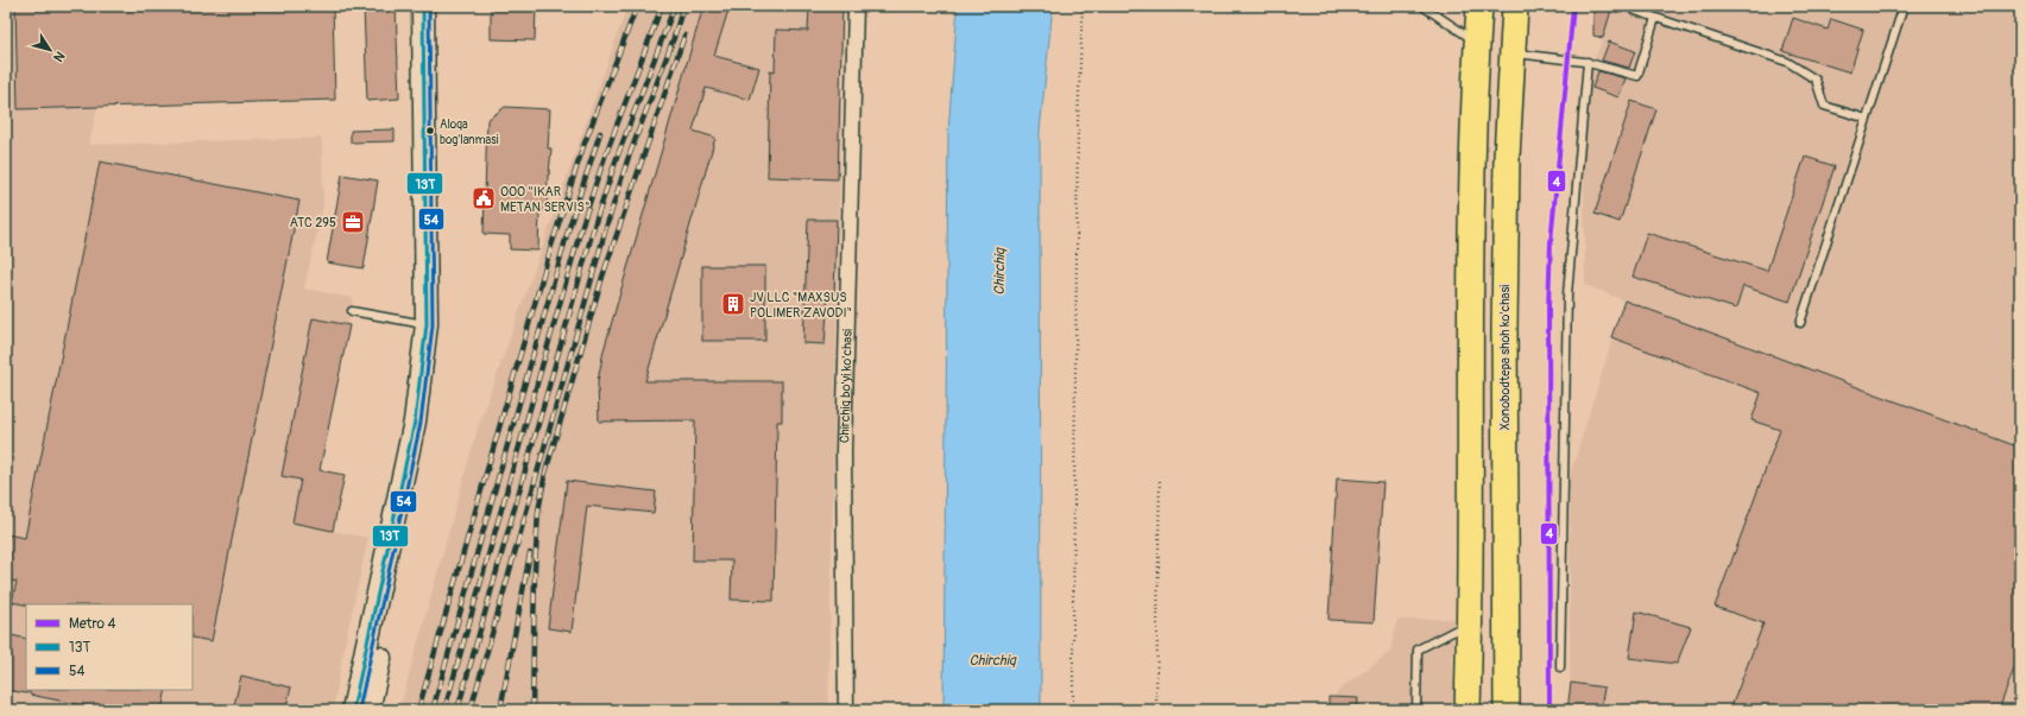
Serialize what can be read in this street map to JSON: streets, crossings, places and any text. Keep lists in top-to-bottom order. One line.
{"streets":{"highway":["Xonobodtepa shoh ko'chasi"],"street":["Chirchiq bo'yi ko'chasi"]},"water":["Chirchiq"],"places":{"other":["Aloqa bog'lanmasi"],"public building":["OOO \"IKAR METAN SERVIS\""],"office":["ATC 295"],"building":["JV LLC \"MAXSUS POLIMER ZAVODI\""]},"lines":["metro line 4","transit line 13Т","transit line 54"],"legend":["Metro 4","13Т","54"],"north":"bottom right"}
